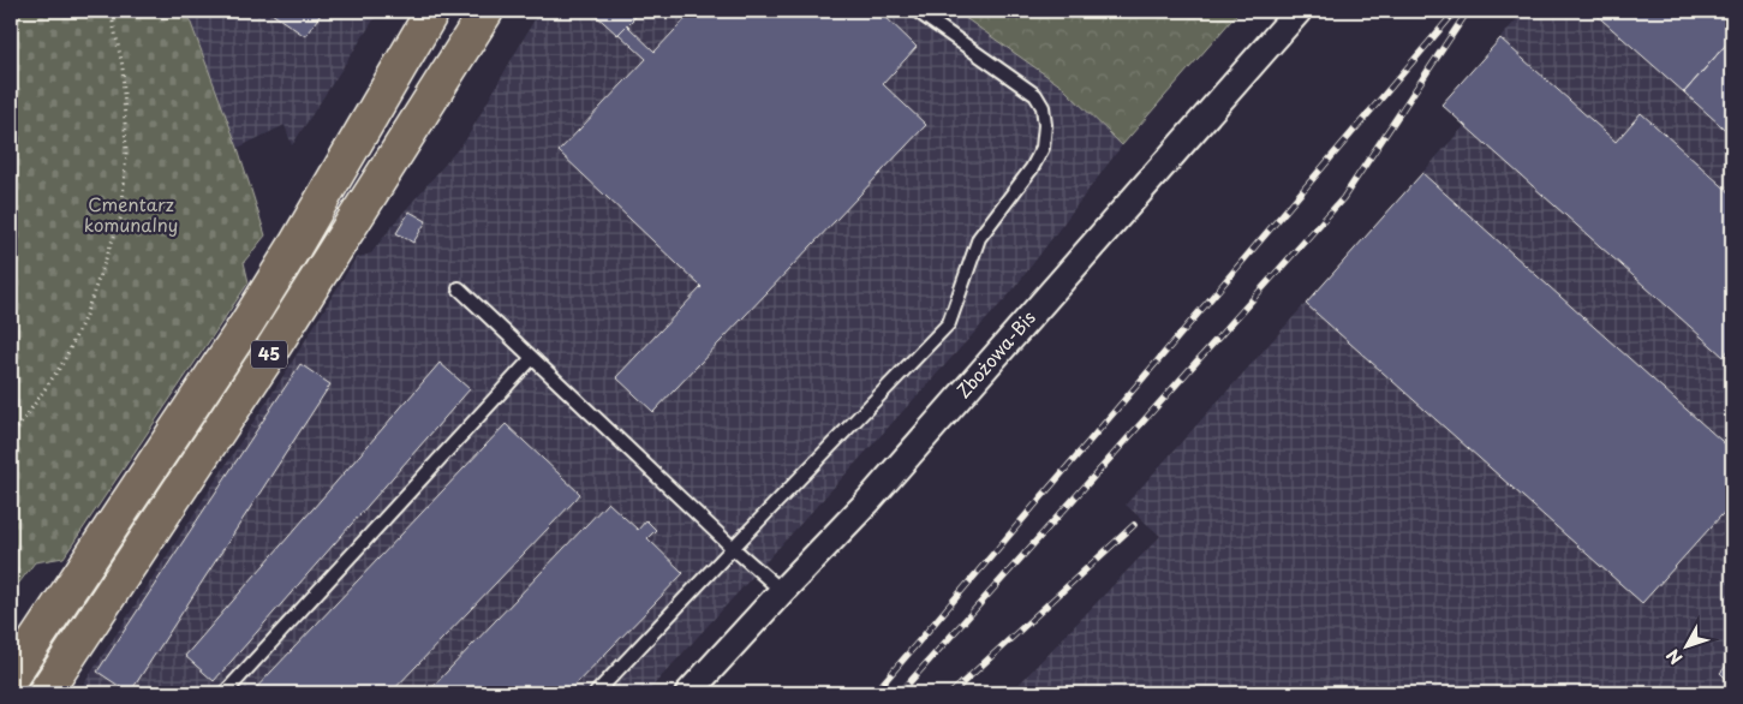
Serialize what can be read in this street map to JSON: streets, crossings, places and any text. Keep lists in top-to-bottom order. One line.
{"streets":{"main road":["45"],"street":["Zbożowa-Bis"]},"parks":["Cmentarz komunalny"],"north":"bottom left"}
